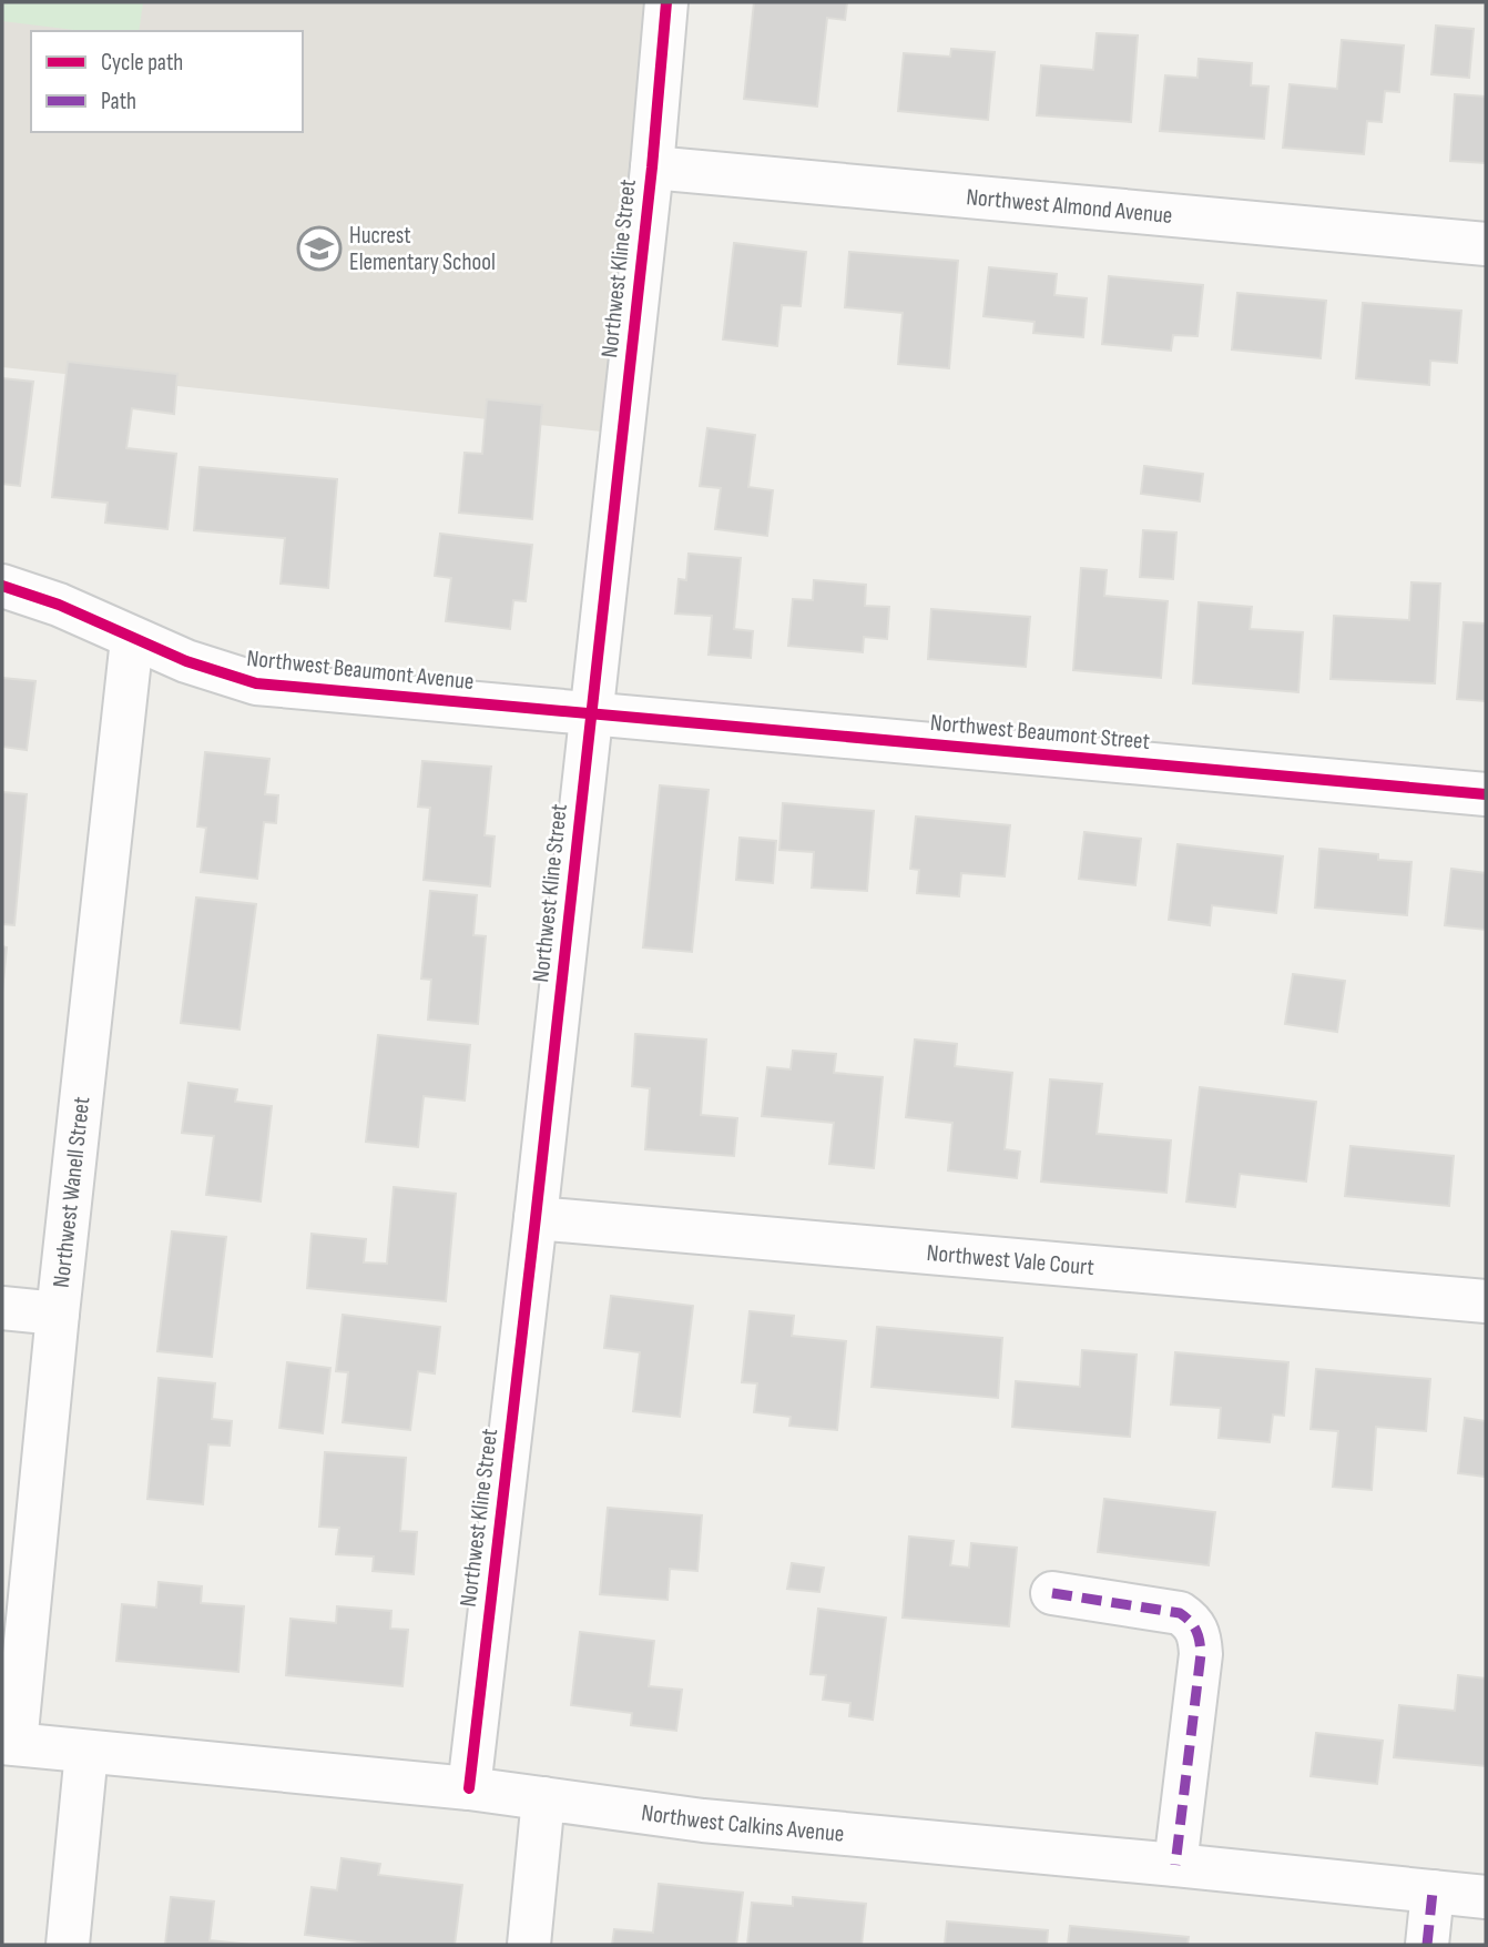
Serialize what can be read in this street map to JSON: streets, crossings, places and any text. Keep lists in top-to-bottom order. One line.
{"streets":{"street":["Northwest Almond Avenue","Northwest Kline Street","Northwest Beaumont Avenue","Northwest Beaumont Street","Northwest Wanell Street","Northwest Vale Court","Northwest Calkins Avenue"]},"crossings":[["Northwest Almond Avenue","Northwest Kline Street"],["Northwest Kline Street","Northwest Beaumont Avenue"],["Northwest Kline Street","Northwest Beaumont Street"],["Northwest Kline Street","Northwest Vale Court"],["Northwest Kline Street","Northwest Calkins Avenue"],["Northwest Beaumont Avenue","Northwest Beaumont Street"],["Northwest Beaumont Avenue","Northwest Wanell Street"],["Northwest Wanell Street","Northwest Calkins Avenue"]],"places":{"school or university":["Hucrest Elementary School"]},"legend":["Cycle path","Path"]}
